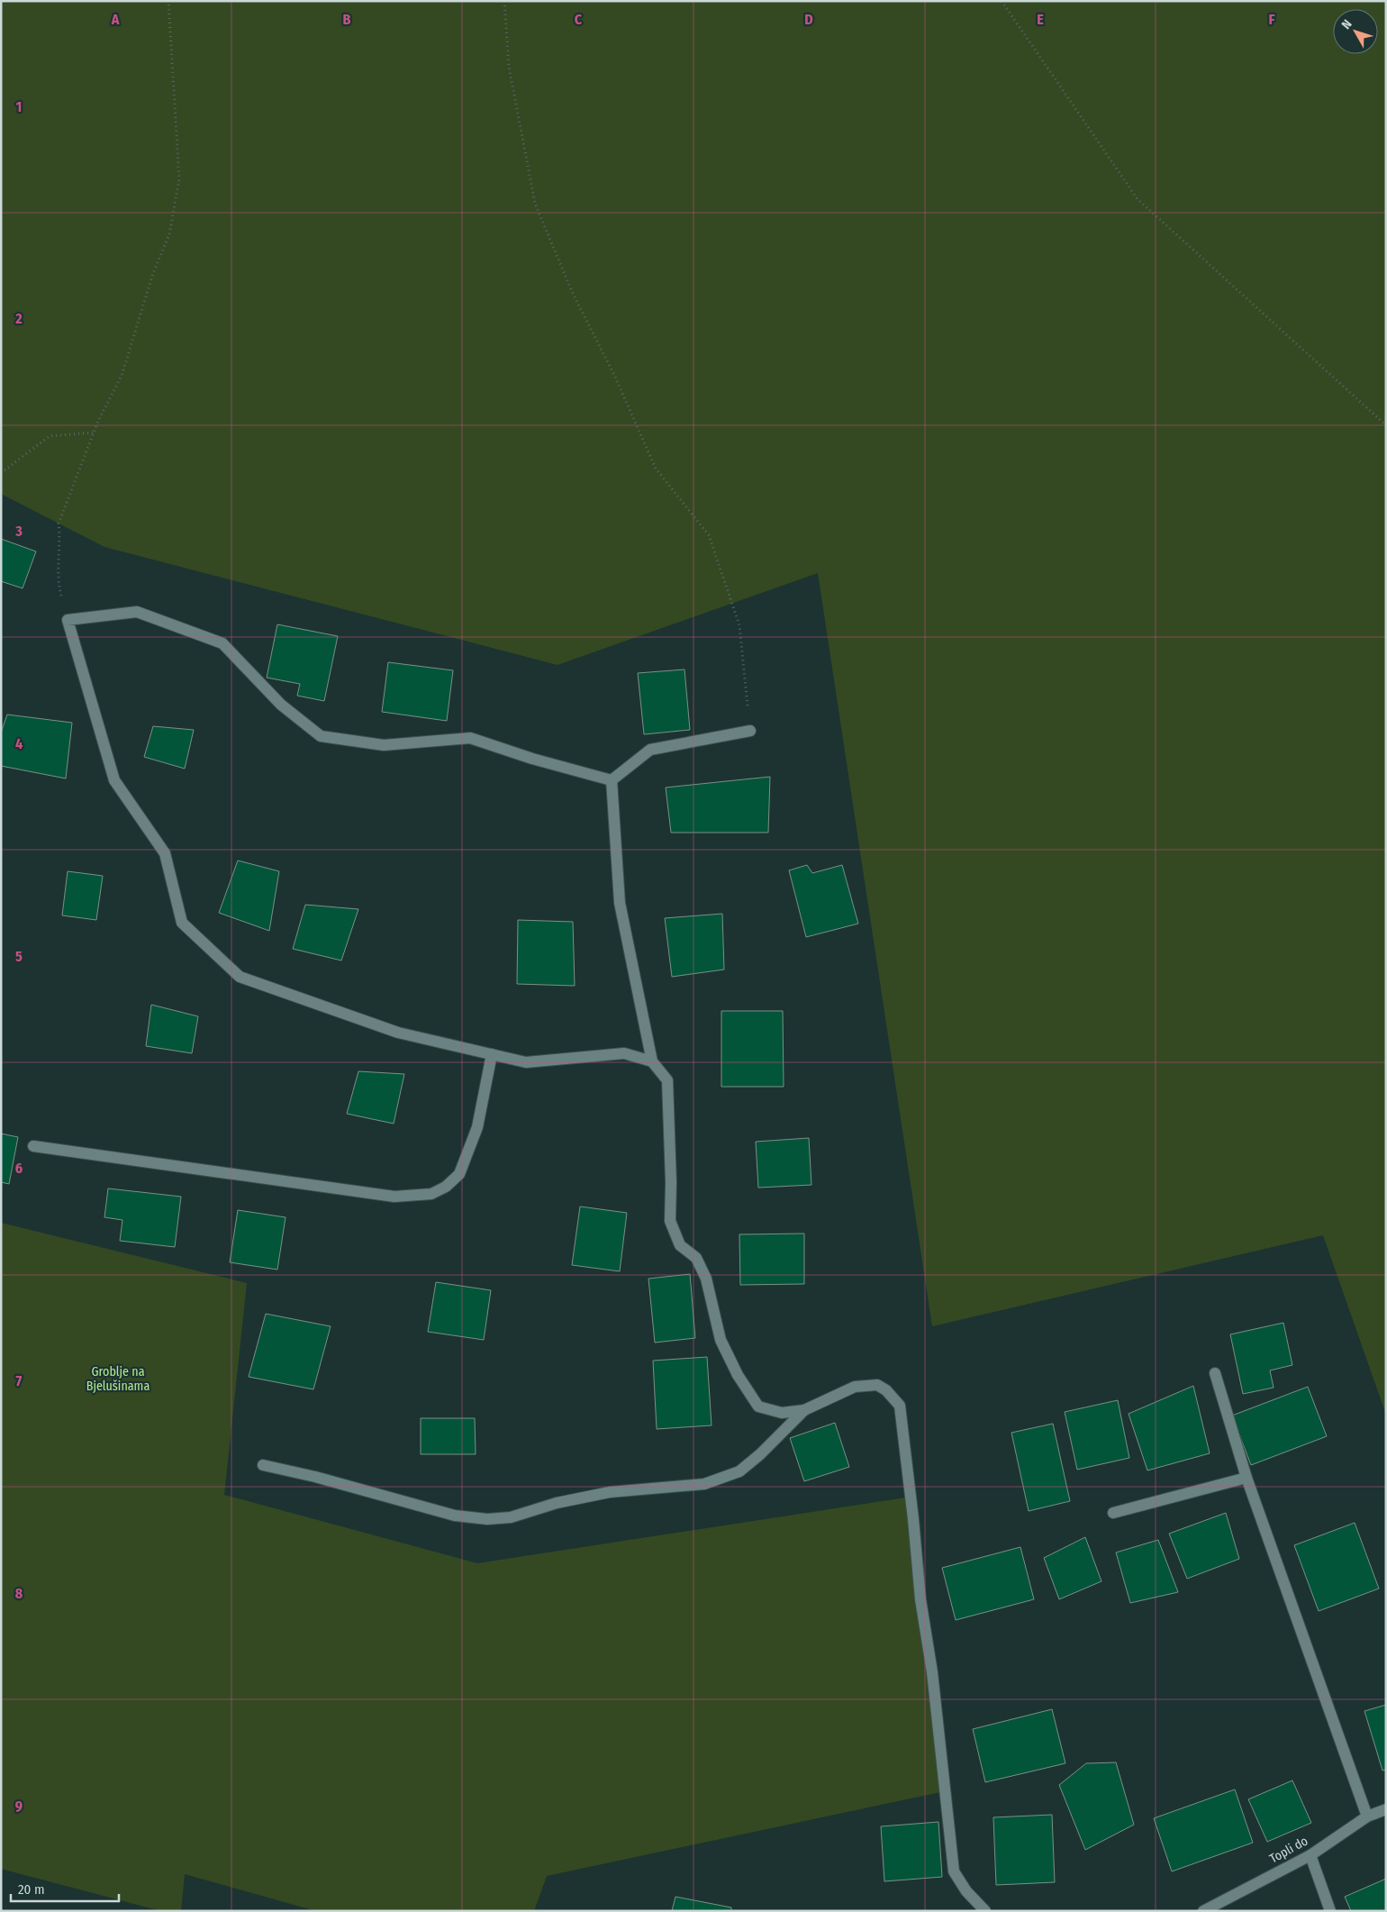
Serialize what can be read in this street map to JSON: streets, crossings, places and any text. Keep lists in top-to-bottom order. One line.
{"streets":{"street":["Topli do"]},"parks":["Groblje na Bjelušinama"],"scale_bar":"20 m","north":"top left","grid":{"columns":["A","B","C","D","E","F"],"rows":["1","2","3","4","5","6","7","8","9"]}}
